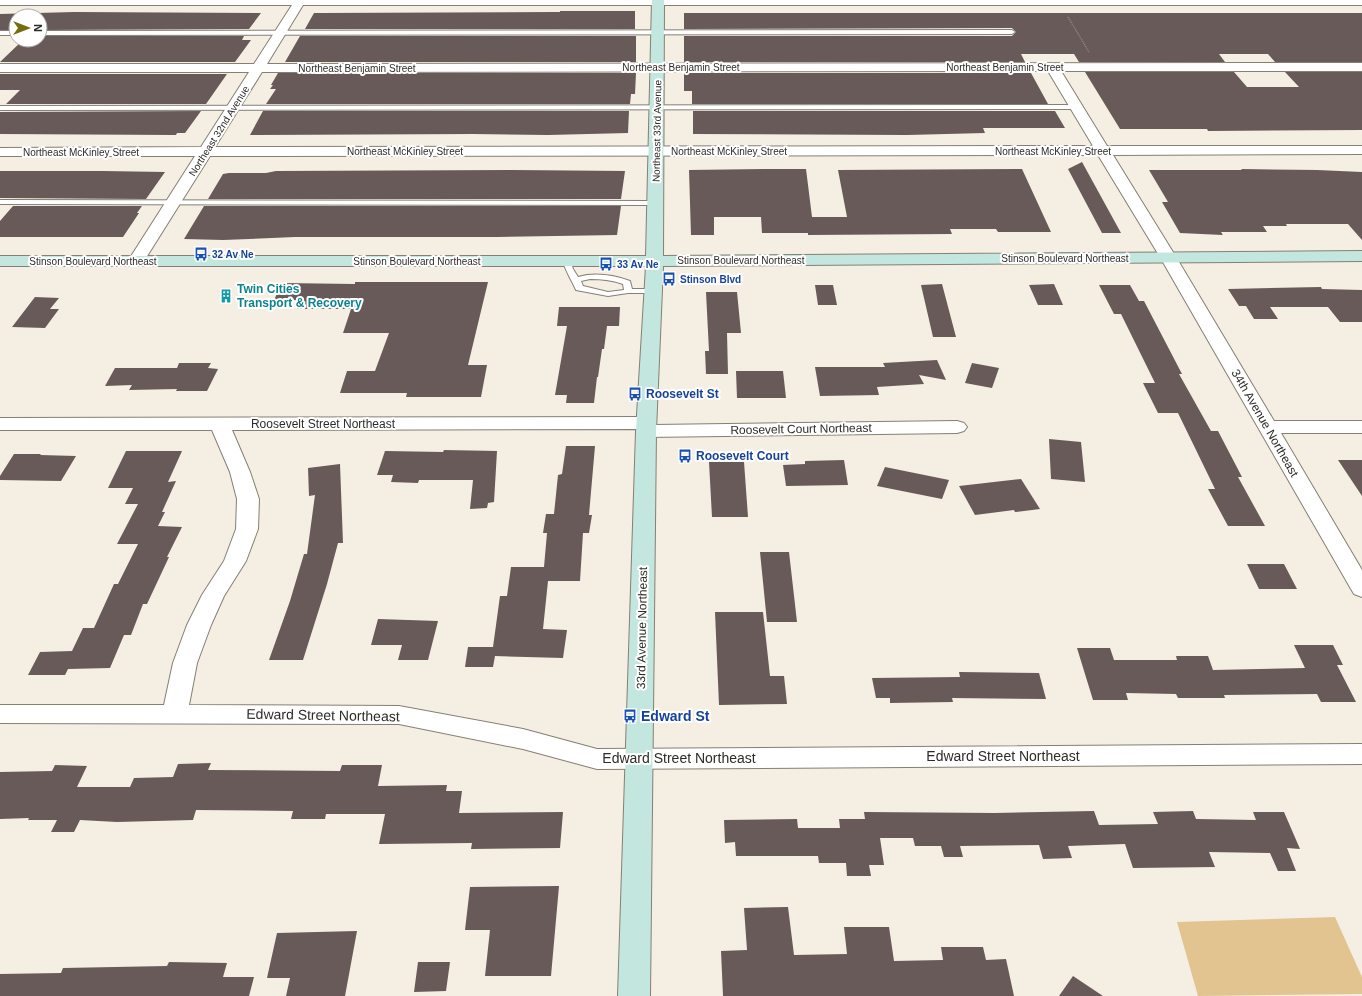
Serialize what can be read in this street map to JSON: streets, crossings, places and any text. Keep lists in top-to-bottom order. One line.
{"streets":{"street":["Northeast Benjamin Street","Northeast 32nd Avenue","Northeast 33rd Avenue","Northeast McKinley Street","Stinson Boulevard Northeast","34th Avenue Northeast","Roosevelt Street Northeast","Roosevelt Court Northeast","33rd Avenue Northeast","Edward Street Northeast"]},"crossings":[["Northeast Benjamin Street","Northeast 32nd Avenue"],["Northeast Benjamin Street","Northeast 33rd Avenue"],["Northeast Benjamin Street","34th Avenue Northeast"],["Northeast 32nd Avenue","Northeast McKinley Street"],["Northeast 32nd Avenue","Stinson Boulevard Northeast"],["Northeast 33rd Avenue","Northeast McKinley Street"],["Northeast 33rd Avenue","Stinson Boulevard Northeast"],["Northeast 33rd Avenue","33rd Avenue Northeast"],["Northeast McKinley Street","34th Avenue Northeast"],["Stinson Boulevard Northeast","34th Avenue Northeast"],["Stinson Boulevard Northeast","33rd Avenue Northeast"],["Roosevelt Street Northeast","Roosevelt Court Northeast"],["Roosevelt Street Northeast","33rd Avenue Northeast"],["Roosevelt Court Northeast","33rd Avenue Northeast"],["33rd Avenue Northeast","Edward Street Northeast"]],"places":{"bus stop":["32 Av Ne","33 Av Ne","Stinson Blvd","Roosevelt St","Roosevelt Court","Edward St"],"building":["Twin Cities Transport & Recovery"]},"north":"right"}
